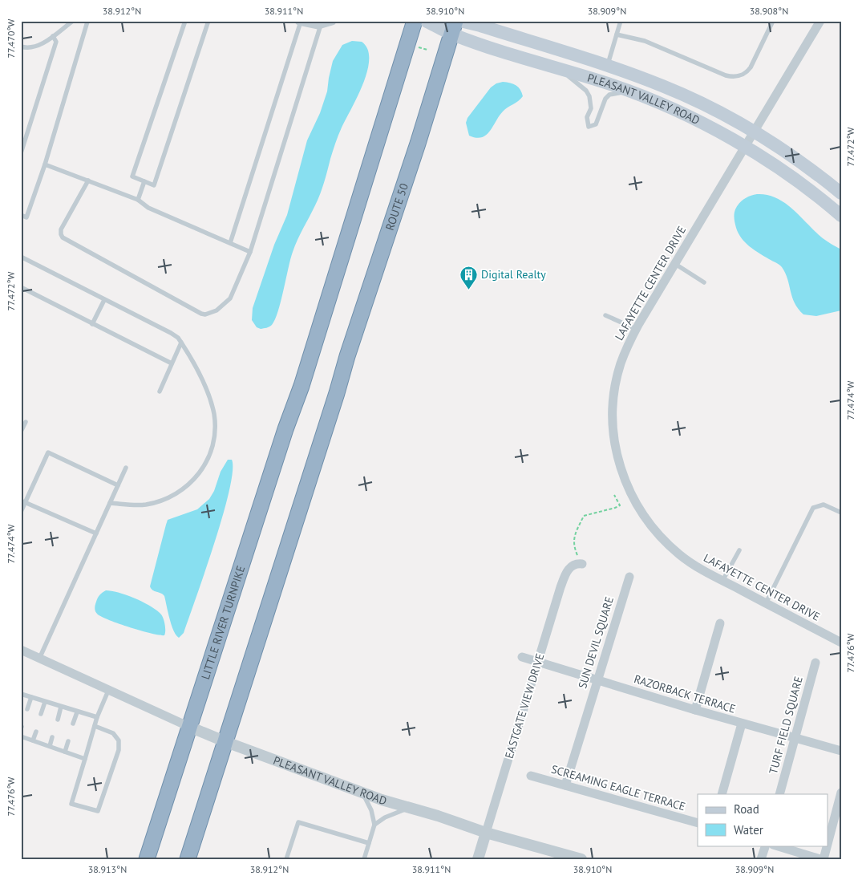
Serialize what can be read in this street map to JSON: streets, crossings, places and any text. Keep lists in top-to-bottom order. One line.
{"streets":{"highway":["ROUTE 50","LITTLE RIVER TURNPIKE"],"main road":["PLEASANT VALLEY ROAD"],"street":["LAFAYETTE CENTER DRIVE","SUN DEVIL SQUARE","RAZORBACK TERRACE","EASTGATE VIEW DRIVE","TURF FIELD SQUARE","SCREAMING EAGLE TERRACE"]},"crossings":[["PLEASANT VALLEY ROAD","ROUTE 50"],["PLEASANT VALLEY ROAD","LAFAYETTE CENTER DRIVE"],["PLEASANT VALLEY ROAD","LITTLE RIVER TURNPIKE"],["PLEASANT VALLEY ROAD","EASTGATE VIEW DRIVE"],["SUN DEVIL SQUARE","RAZORBACK TERRACE"],["SUN DEVIL SQUARE","SCREAMING EAGLE TERRACE"],["RAZORBACK TERRACE","EASTGATE VIEW DRIVE"],["RAZORBACK TERRACE","TURF FIELD SQUARE"]],"places":{"building":["Digital Realty"]},"legend":["Road","Water"],"coordinates":["38.912°N","38.911°N","38.910°N","38.909°N","38.908°N","77.470°W","77.472°W","77.474°W","77.476°W","38.913°N"]}
